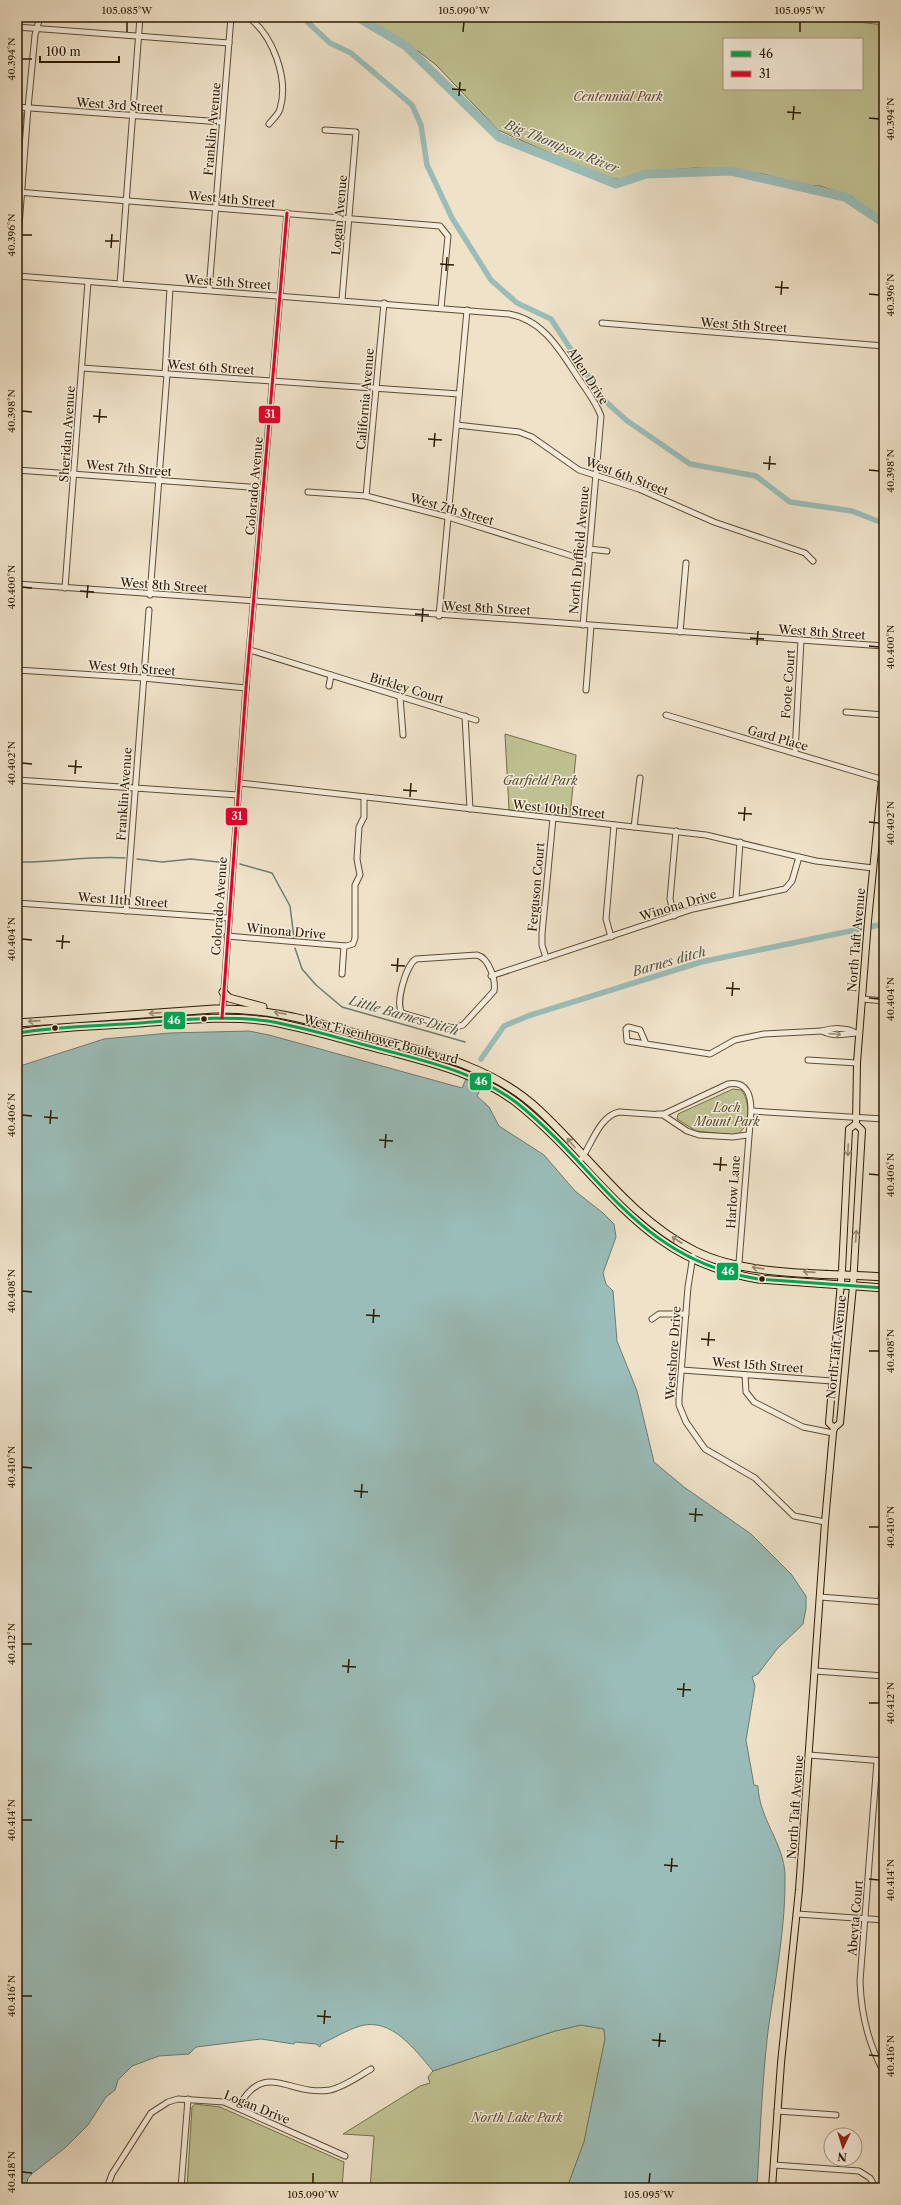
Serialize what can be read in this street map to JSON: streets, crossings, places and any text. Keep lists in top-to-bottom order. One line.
{"streets":{"highway":["West Eisenhower Boulevard"],"main road":["North Taft Avenue"],"street":["West 3rd Street","Franklin Avenue","West 4th Street","Logan Avenue","West 5th Street","West 6th Street","Allen Drive","California Avenue","Sheridan Avenue","West 7th Street","Colorado Avenue","North Duffield Avenue","West 8th Street","West 9th Street","Foote Court","Birkley Court","Gard Place","West 10th Street","Ferguson Court","West 11th Street","Winona Drive","Harlow Lane","Westshore Drive","West 15th Street","Abeyta Court","Logan Drive"]},"crossings":[["West 3rd Street","Franklin Avenue"],["Franklin Avenue","West 4th Street"],["Franklin Avenue","West 5th Street"],["Franklin Avenue","West 9th Street"],["Franklin Avenue","West 11th Street"],["West 4th Street","Logan Avenue"],["West 4th Street","West 5th Street"],["West 4th Street","Colorado Avenue"],["Logan Avenue","West 5th Street"],["West 5th Street","Allen Drive"],["West 5th Street","California Avenue"],["West 5th Street","Sheridan Avenue"],["West 5th Street","Colorado Avenue"],["West 6th Street","Allen Drive"],["West 6th Street","California Avenue"],["West 6th Street","Sheridan Avenue"],["West 6th Street","Colorado Avenue"],["West 6th Street","North Duffield Avenue"],["Allen Drive","North Duffield Avenue"],["California Avenue","West 7th Street"],["Sheridan Avenue","West 7th Street"],["Sheridan Avenue","West 8th Street"],["West 7th Street","Colorado Avenue"],["West 7th Street","North Duffield Avenue"],["Colorado Avenue","West 8th Street"],["Colorado Avenue","West 9th Street"],["Colorado Avenue","Birkley Court"],["Colorado Avenue","West 10th Street"],["Colorado Avenue","West 11th Street"],["Colorado Avenue","Winona Drive"],["Colorado Avenue","West Eisenhower Boulevard"],["North Duffield Avenue","West 8th Street"],["West 8th Street","Foote Court"],["Foote Court","Gard Place"],["Gard Place","North Taft Avenue"],["West 10th Street","Ferguson Court"],["West 10th Street","Winona Drive"],["West 10th Street","North Taft Avenue"],["Ferguson Court","Winona Drive"],["North Taft Avenue","West Eisenhower Boulevard"],["North Taft Avenue","Westshore Drive"],["North Taft Avenue","West 15th Street"],["West Eisenhower Boulevard","Harlow Lane"],["West Eisenhower Boulevard","Westshore Drive"],["Westshore Drive","West 15th Street"]],"water":["Big Thompson River","Barnes ditch","Little Barnes Ditch"],"parks":["Centennial Park","Garfield Park","Loch Mount Park","North Lake Park"],"lines":["transit line 31","transit line 46"],"legend":["46","31"],"scale_bar":"100 m","north":"bottom","coordinates":["105.085°W","105.090°W","105.095°W","40.394°N","40.396°N","40.398°N","40.400°N","40.402°N","40.404°N","40.406°N","40.408°N","40.410°N","40.412°N","40.414°N","40.416°N","40.418°N"]}
